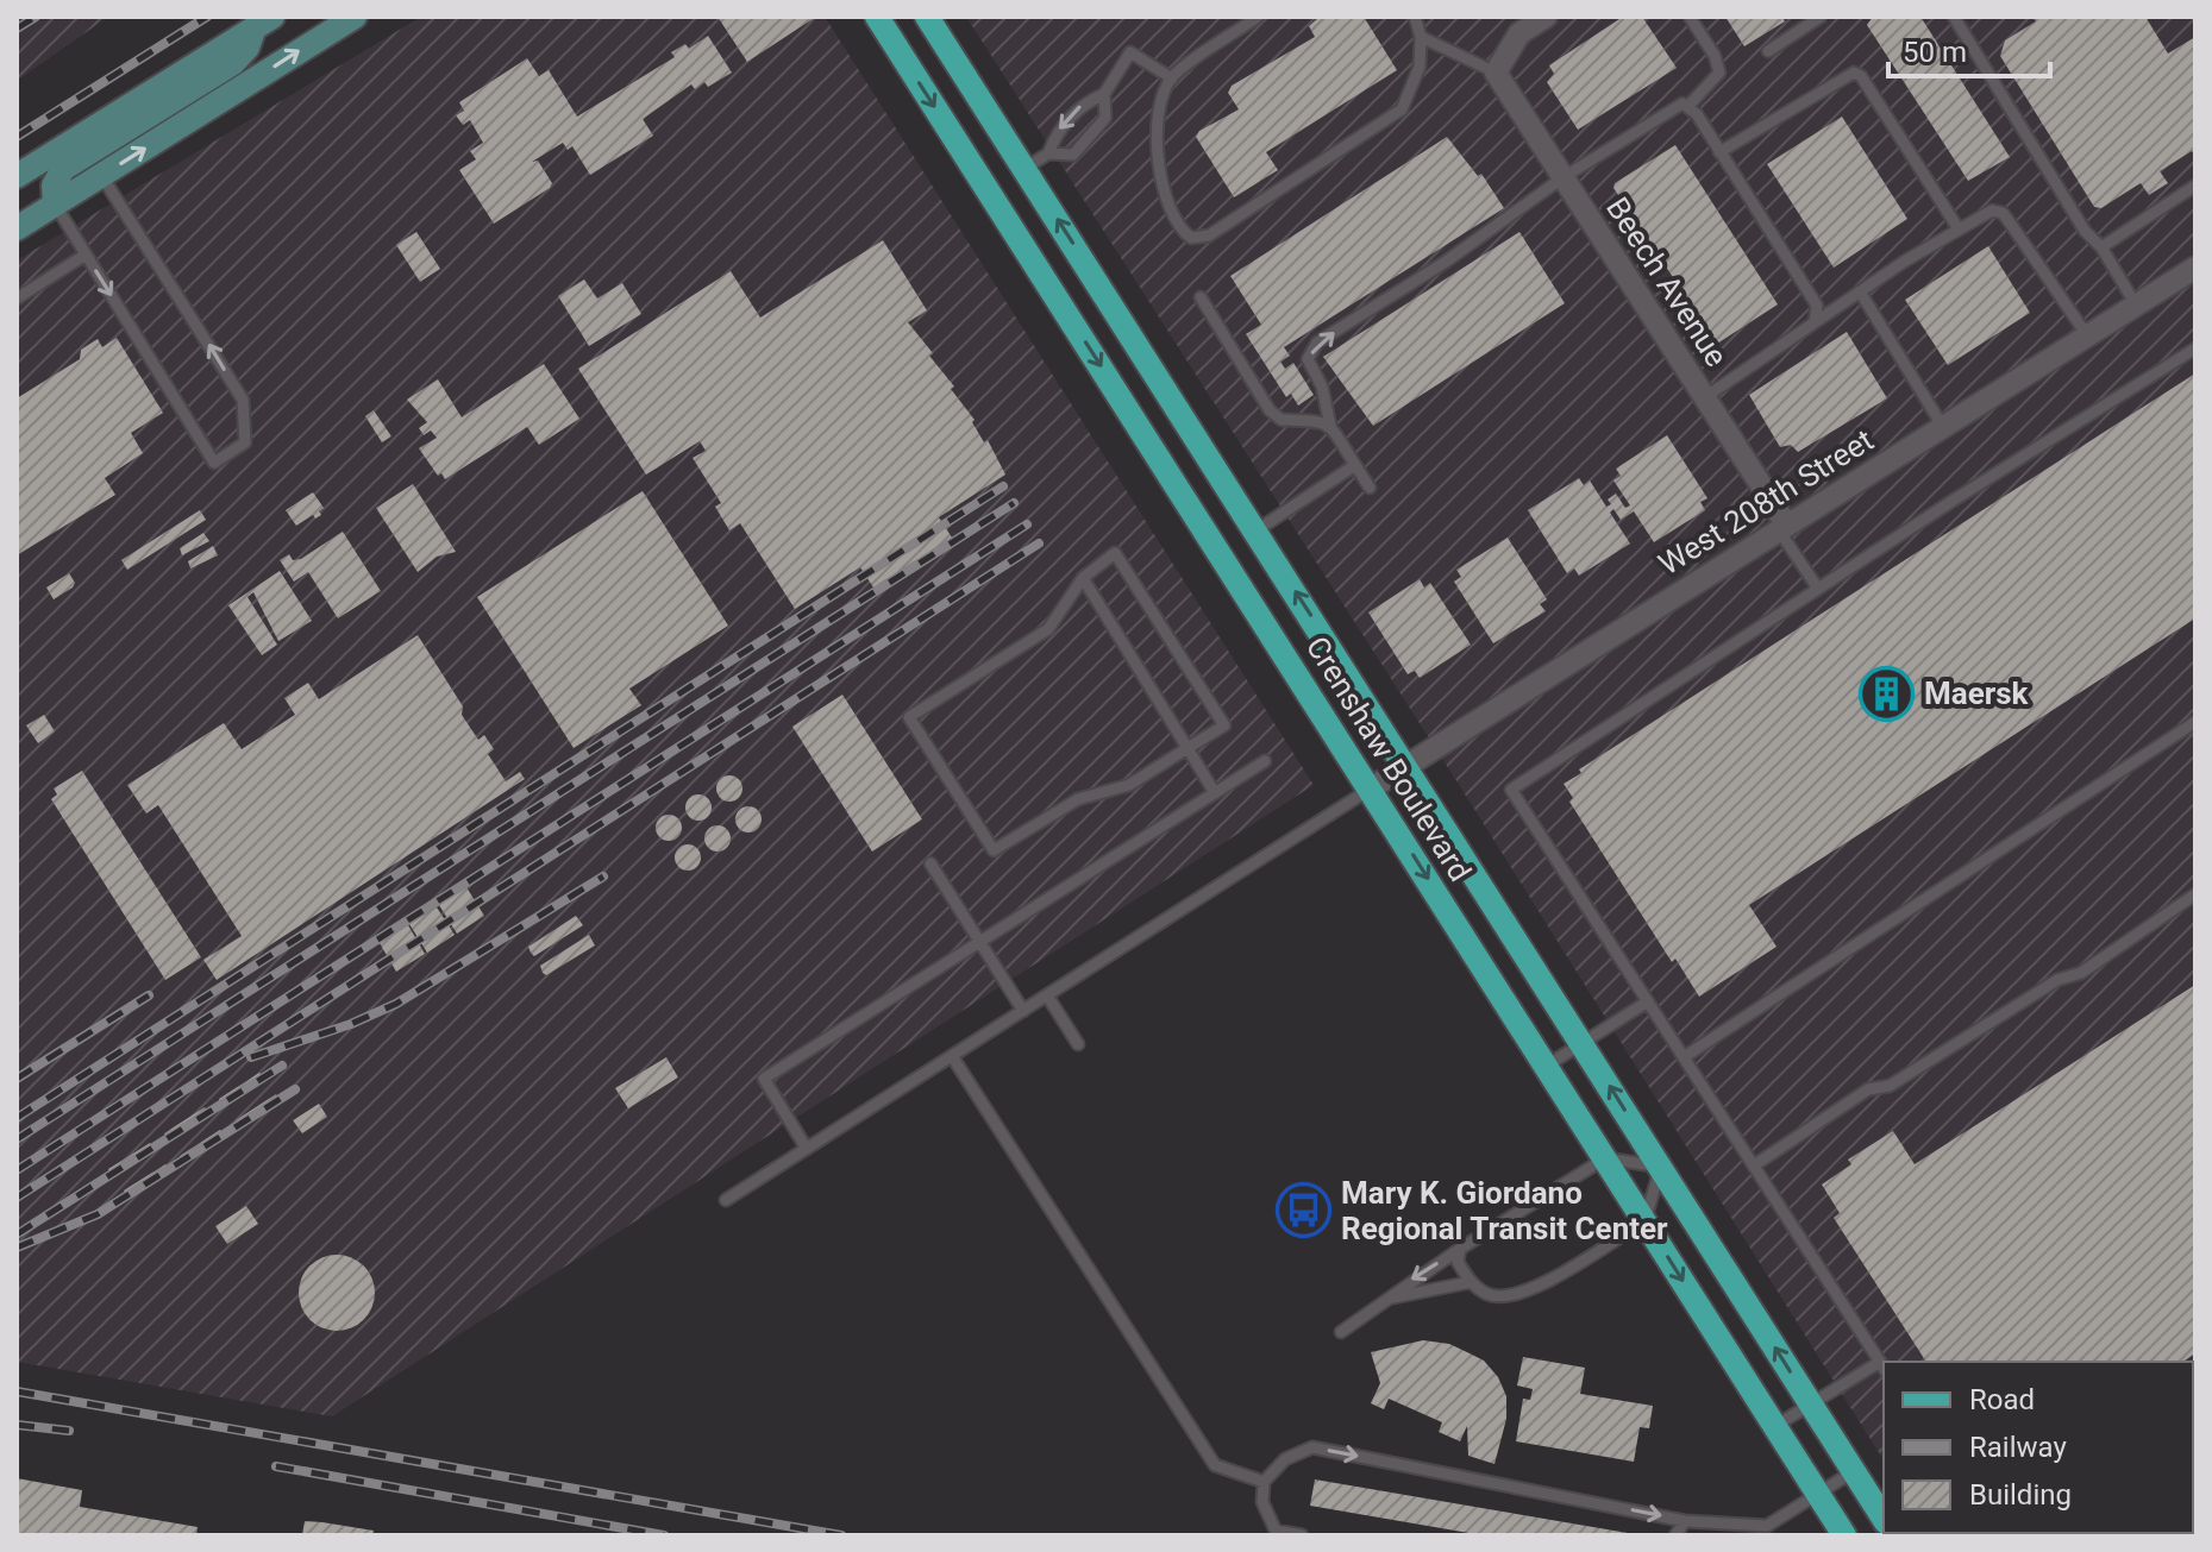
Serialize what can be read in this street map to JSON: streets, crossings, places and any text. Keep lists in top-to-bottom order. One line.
{"streets":{"main road":["Crenshaw Boulevard"],"street":["Beech Avenue","West 208th Street"]},"crossings":[["Beech Avenue","West 208th Street"],["West 208th Street","Crenshaw Boulevard"]],"places":{"building":["Maersk"],"bus stop":["Mary K. Giordano Regional Transit Center"]},"legend":["Road","Railway","Building"],"scale_bar":"50 m"}
